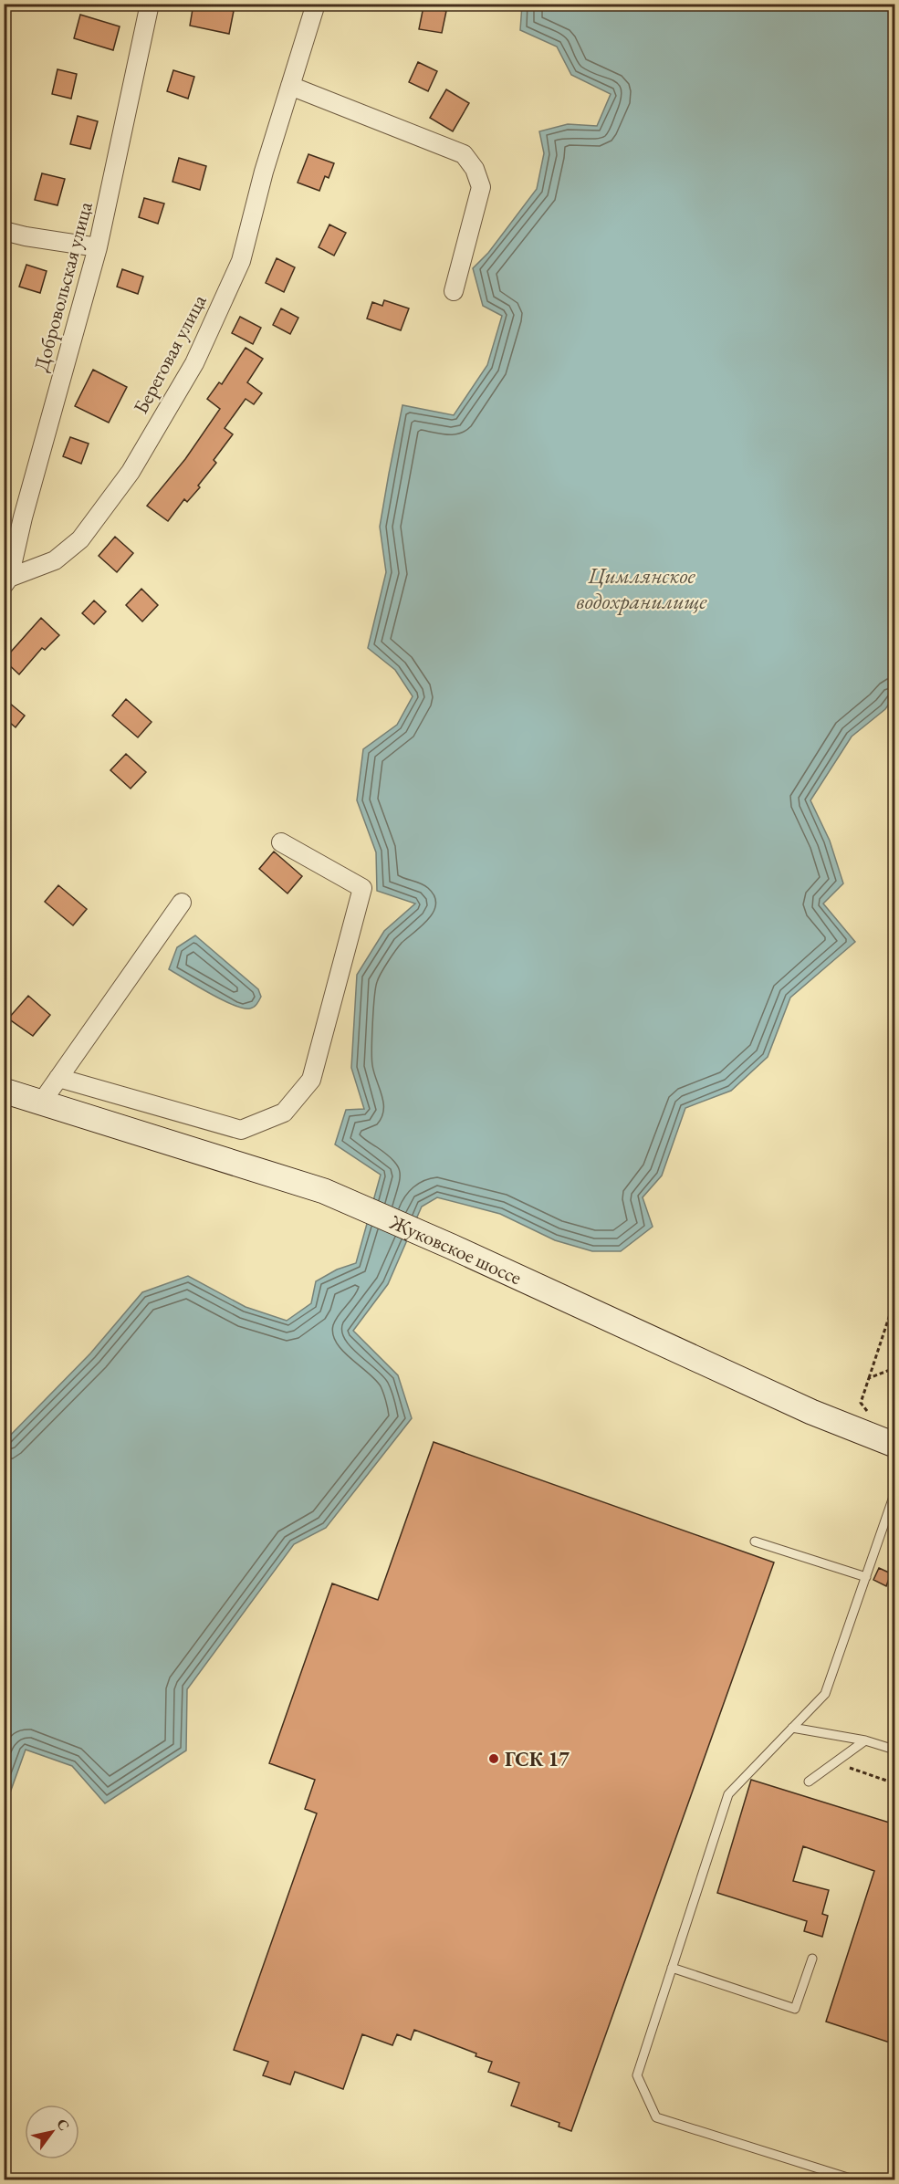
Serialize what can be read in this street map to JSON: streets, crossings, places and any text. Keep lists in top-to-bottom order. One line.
{"streets":{"main road":["Жуковское шоссе"],"street":["Добровольская улица","Береговая улица"]},"crossings":[["Добровольская улица","Береговая улица"]],"water":["Цимлянское водохранилище"],"places":["ГСК 17"],"north":"top right"}
